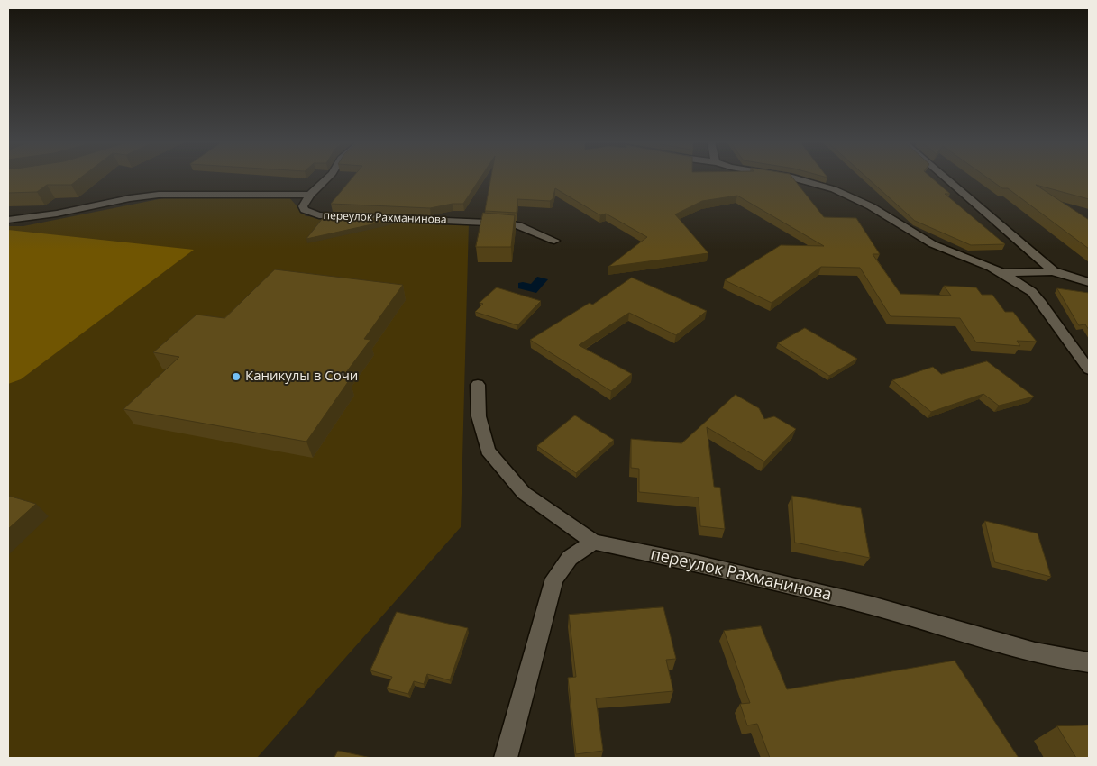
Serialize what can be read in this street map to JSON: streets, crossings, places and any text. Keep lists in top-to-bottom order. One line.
{"streets":{"street":["переулок Рахманинова"]},"places":["Каникулы в Сочи"]}
